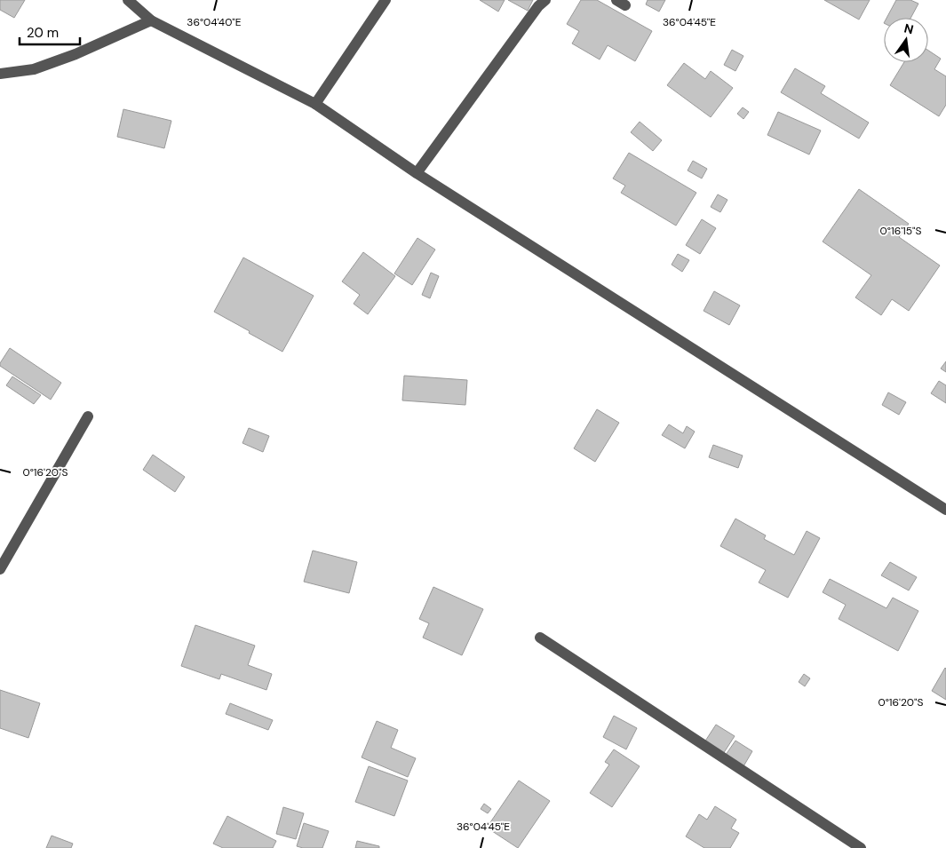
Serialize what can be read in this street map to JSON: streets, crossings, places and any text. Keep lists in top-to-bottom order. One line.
{"scale_bar":"20 m","north":"top","coordinates":["36°04'40\"E","36°04'45\"E","0°16'15\"S","0°16'20\"S"]}
